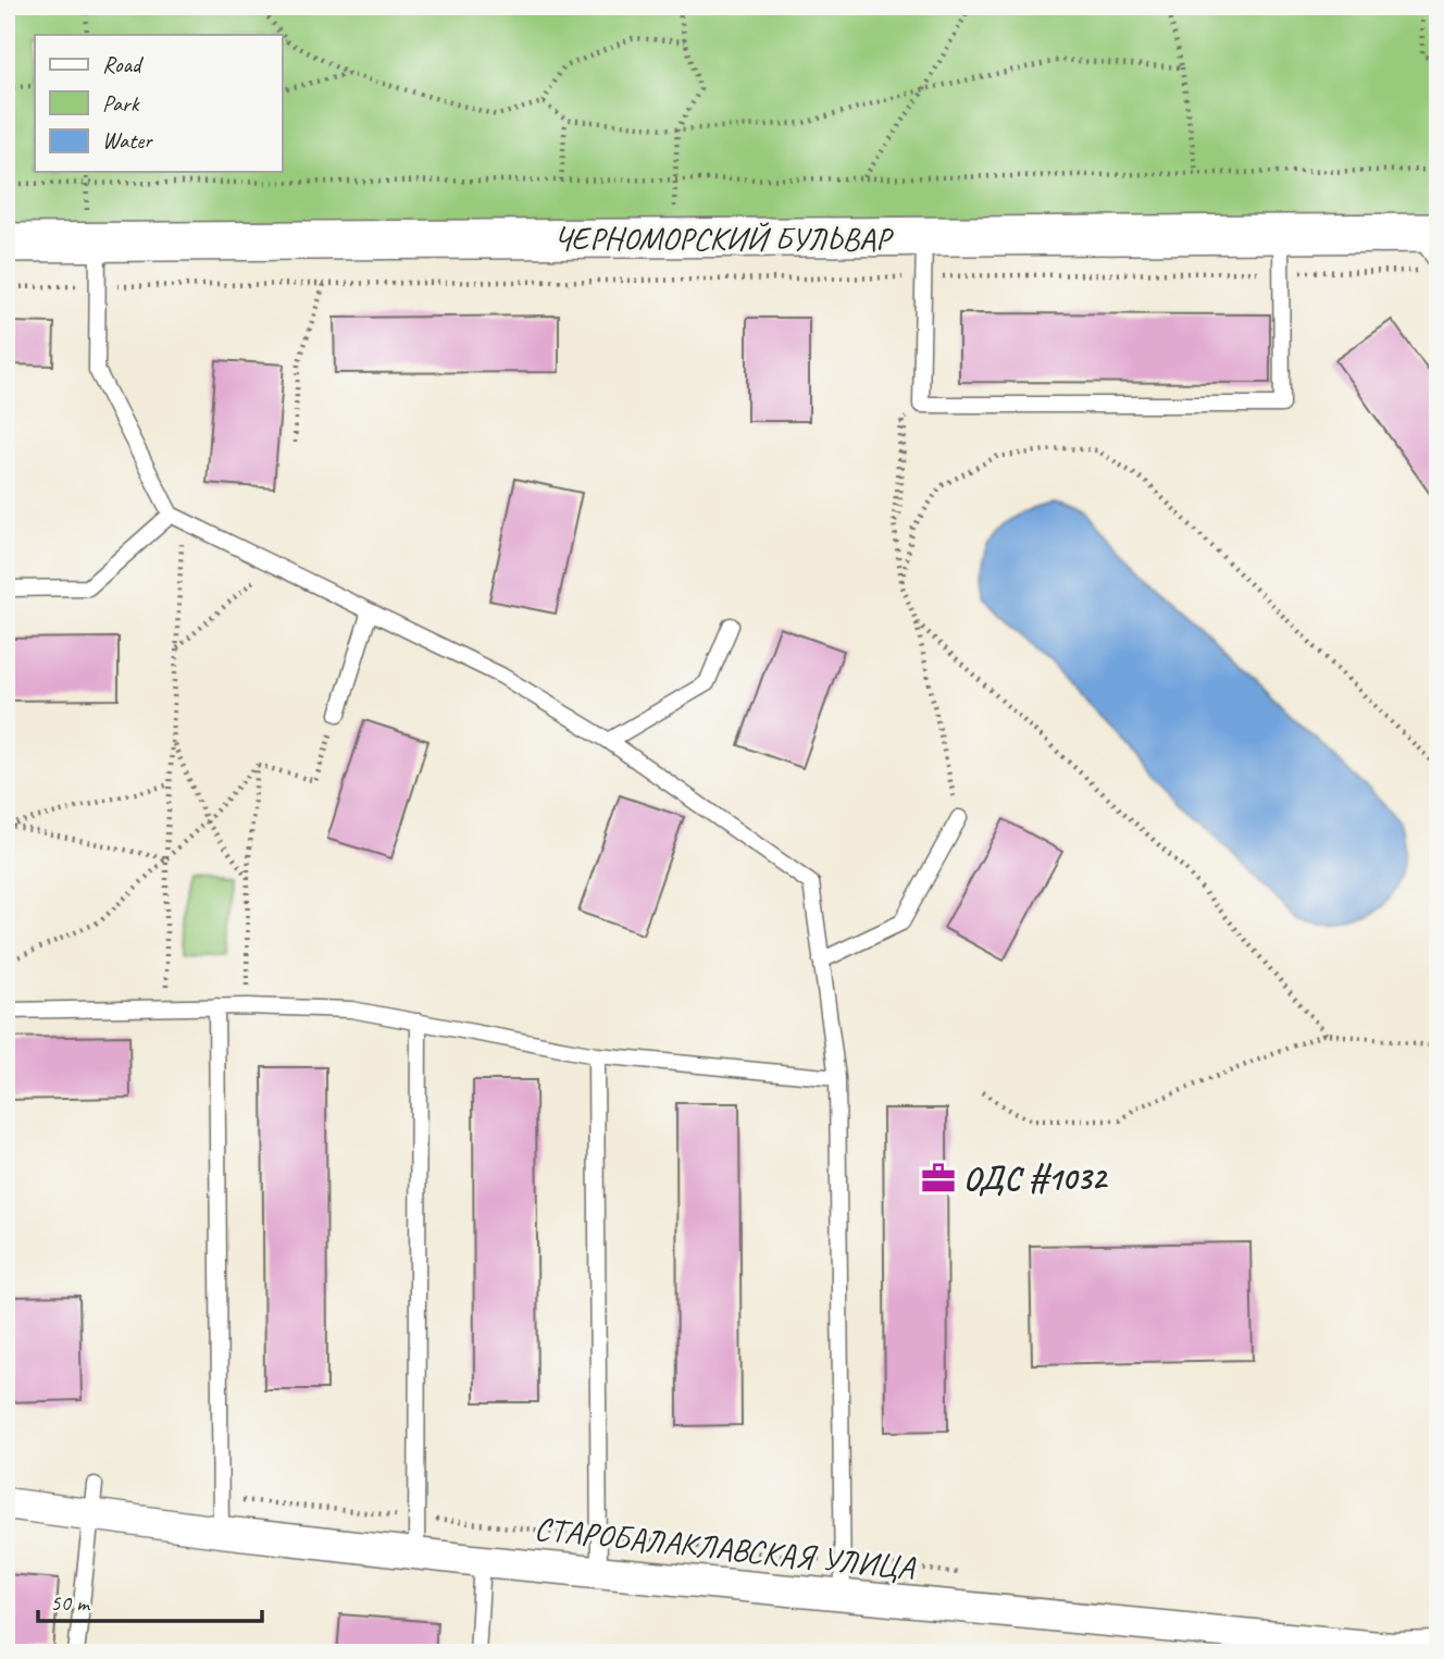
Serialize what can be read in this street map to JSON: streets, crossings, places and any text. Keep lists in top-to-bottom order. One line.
{"streets":{"street":["ЧЕРНОМОРСКИЙ БУЛЬВАР","СТАРОБАЛАКЛАВСКАЯ УЛИЦА"]},"places":{"office":["ОДС #1032"]},"legend":["Road","Park","Water"],"scale_bar":"50 m"}
